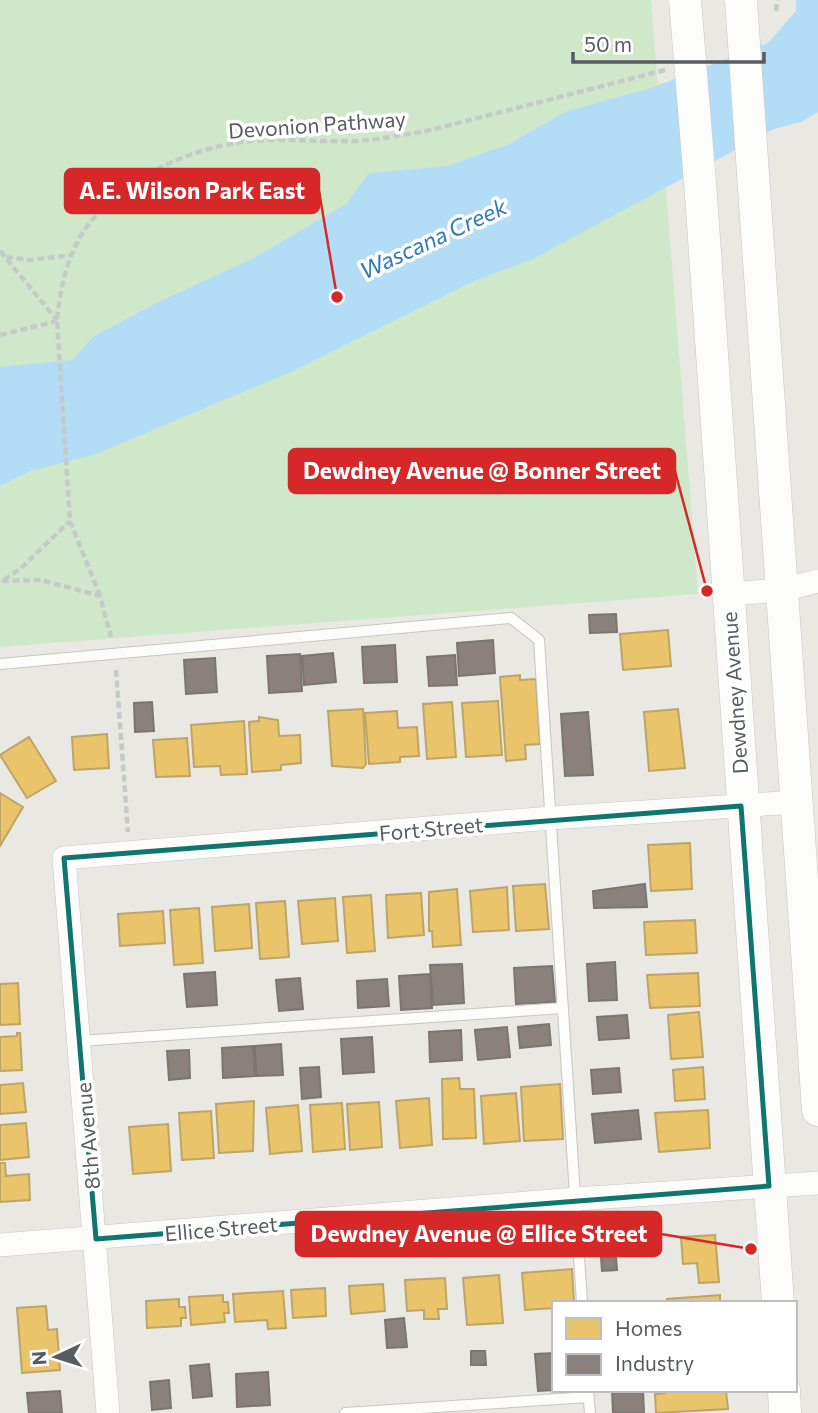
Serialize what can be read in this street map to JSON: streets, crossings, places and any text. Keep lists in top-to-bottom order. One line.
{"streets":{"main road":["Dewdney Avenue"],"street":["Fort Street","8th Avenue","Ellice Street"],"path":["Devonion Pathway"]},"crossings":[["Devonion Pathway","Fort Street"],["Dewdney Avenue","Fort Street"],["Dewdney Avenue","Ellice Street"],["Fort Street","8th Avenue"],["8th Avenue","Ellice Street"]],"water":["Wascana Creek"],"places":["A.E. Wilson Park East","Dewdney Avenue @ Bonner Street","Dewdney Avenue @ Ellice Street"],"legend":["Homes","Industry"],"scale_bar":"50 m","north":"left"}
